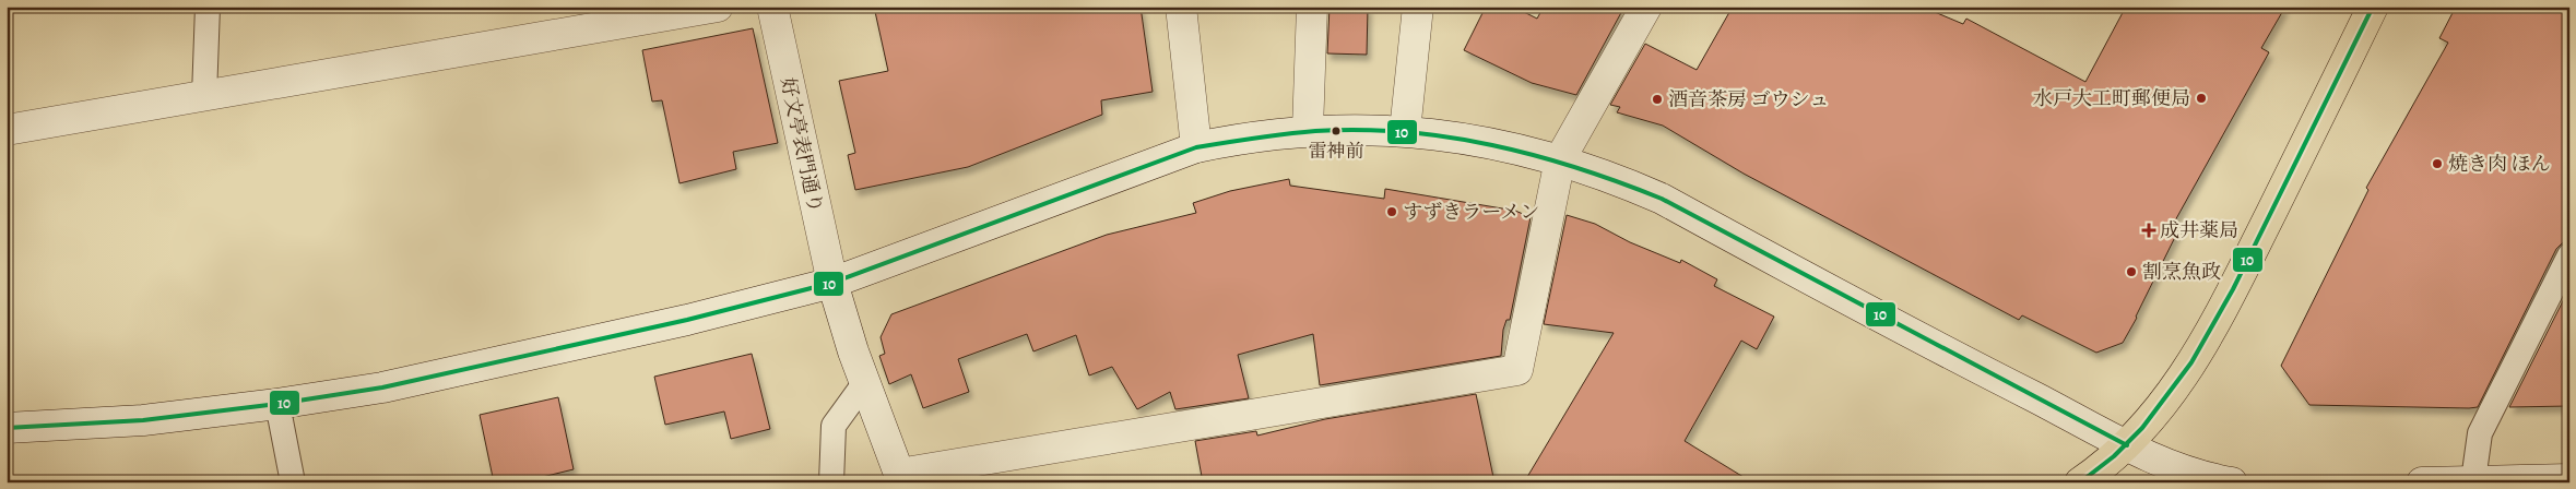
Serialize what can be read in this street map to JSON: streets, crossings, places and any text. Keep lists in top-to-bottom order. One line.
{"streets":{"street":["好文亭表門通り"]},"places":{"other":["水戸大工町郵便局","酒音茶房 ゴウシュ","雷神前","焼き肉 ほん","すずきラーメン","割烹魚政"],"health":["成井薬局"]},"lines":["transit line 10"]}
